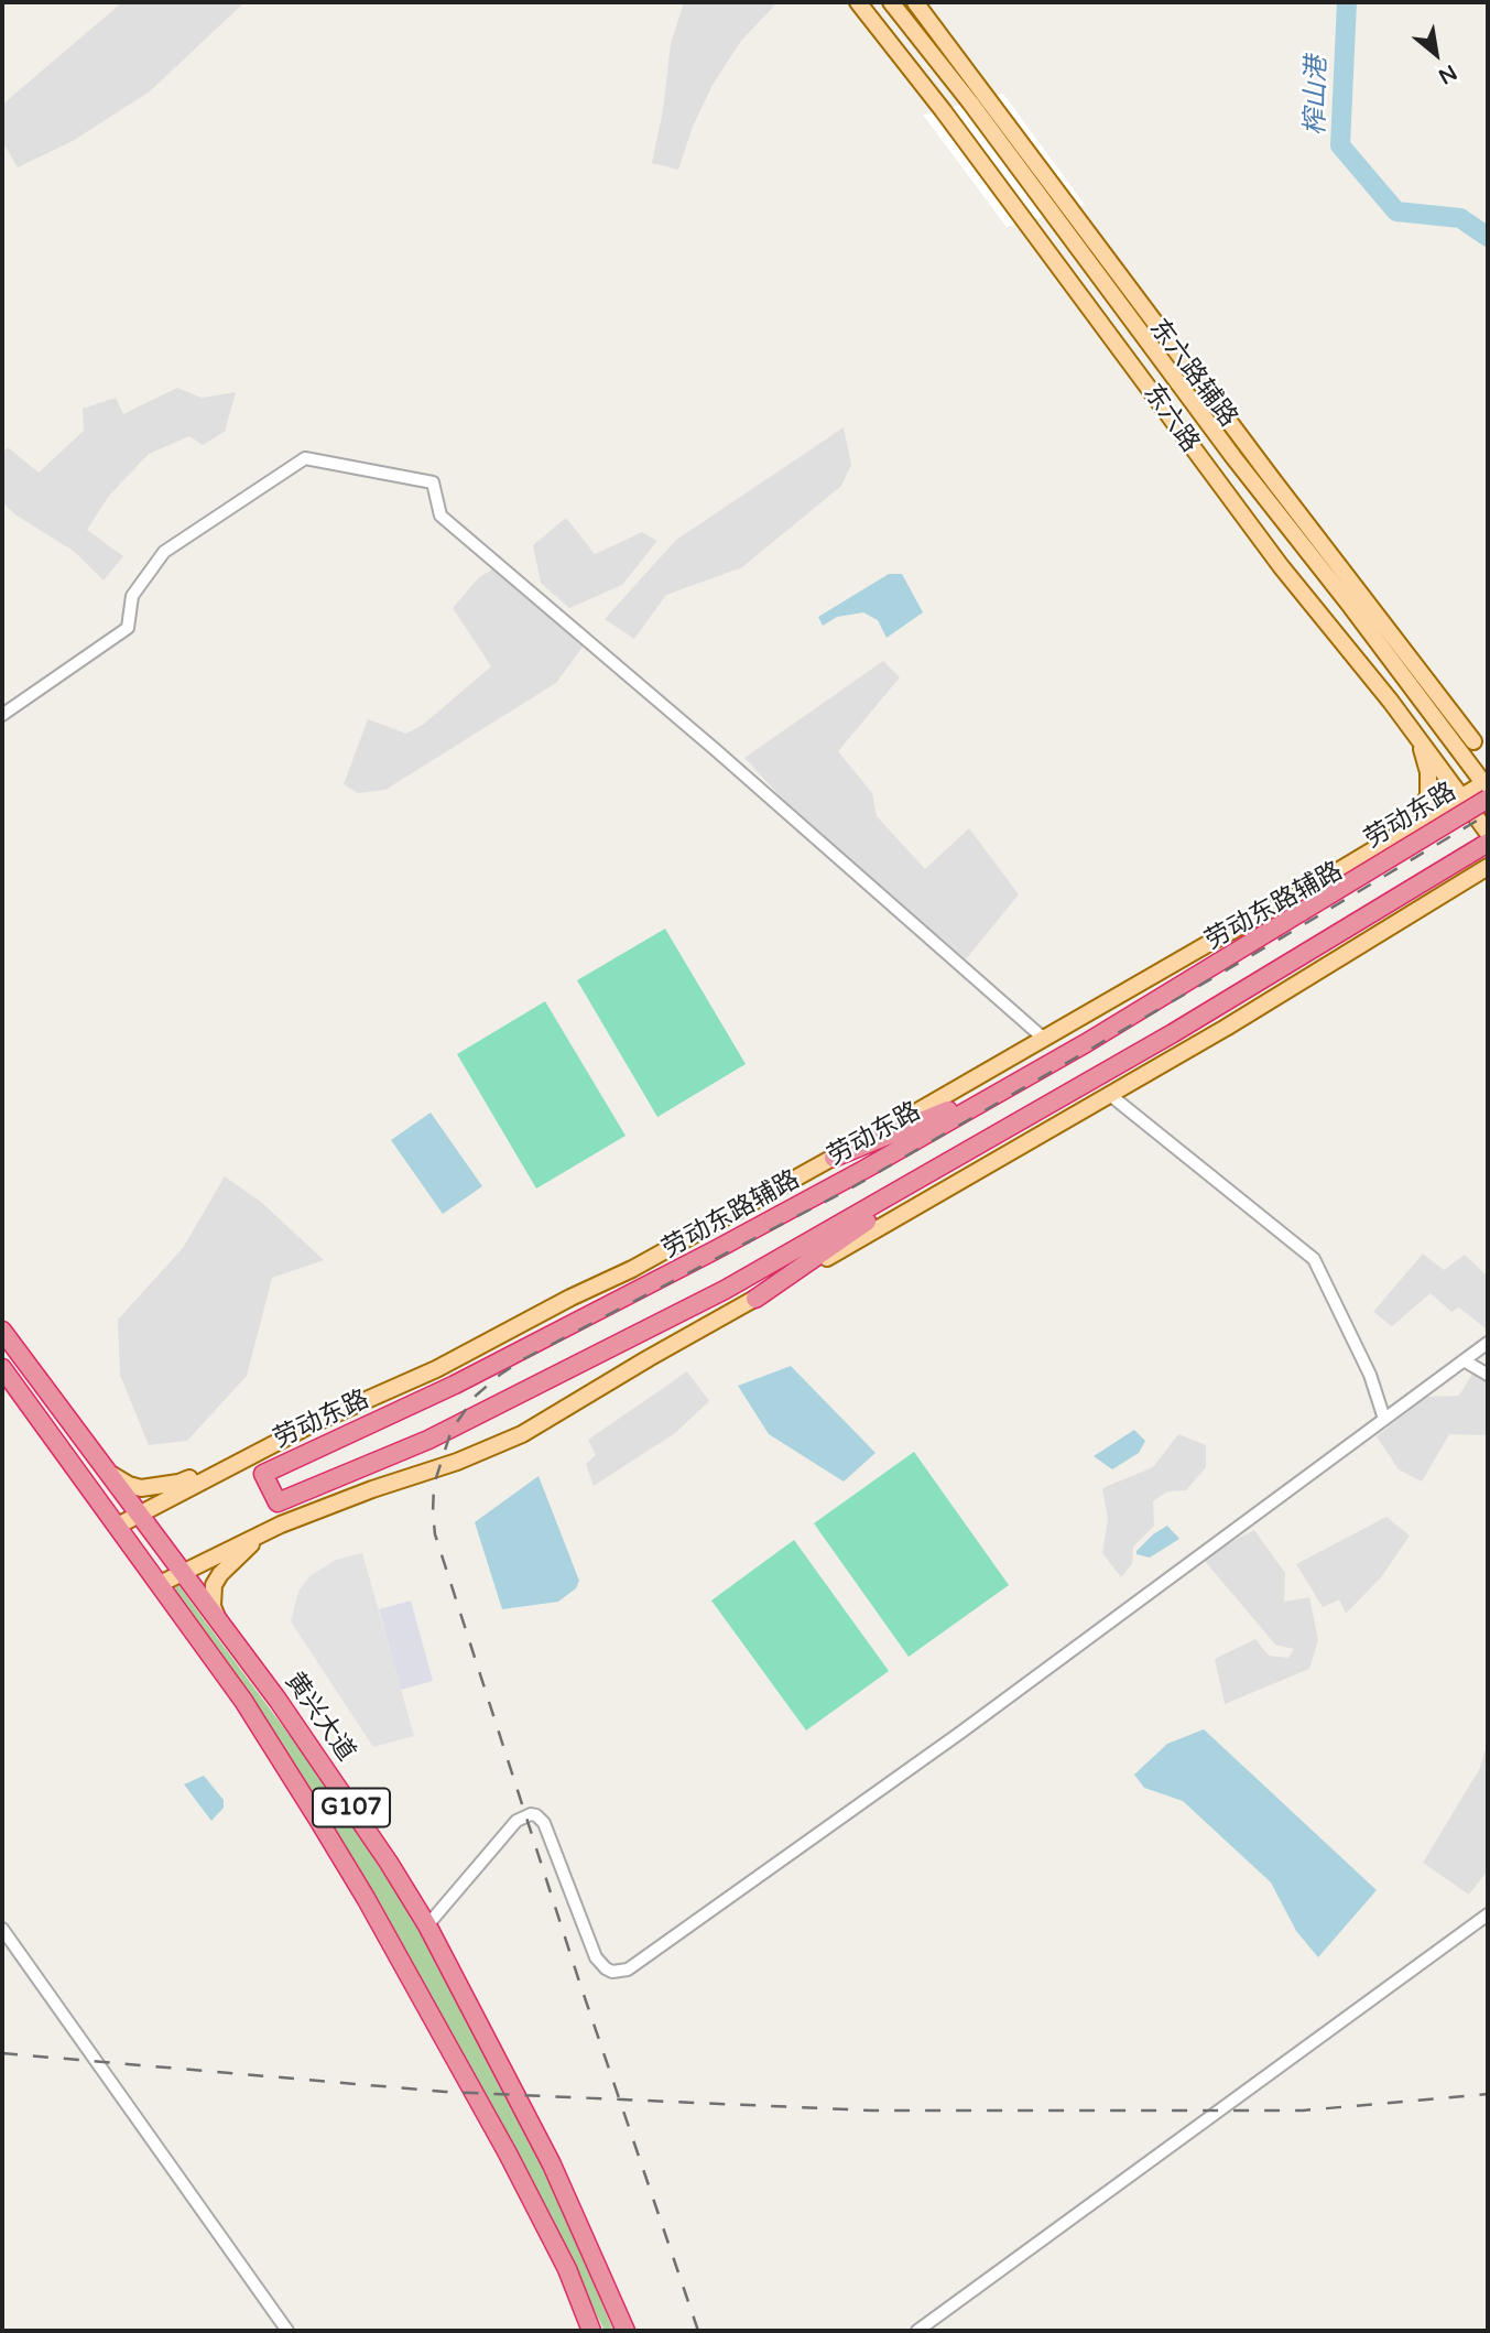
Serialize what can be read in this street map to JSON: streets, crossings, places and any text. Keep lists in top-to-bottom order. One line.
{"streets":{"highway":["劳动东路","黄兴大道","G107"],"main road":["东六路辅路","东六路","劳动东路辅路"]},"crossings":[["东六路","劳动东路"],["东六路","劳动东路辅路"],["劳动东路","劳动东路辅路"],["劳动东路辅路","黄兴大道"],["劳动东路辅路","G107"]],"water":["榨山港"],"north":"bottom right"}
